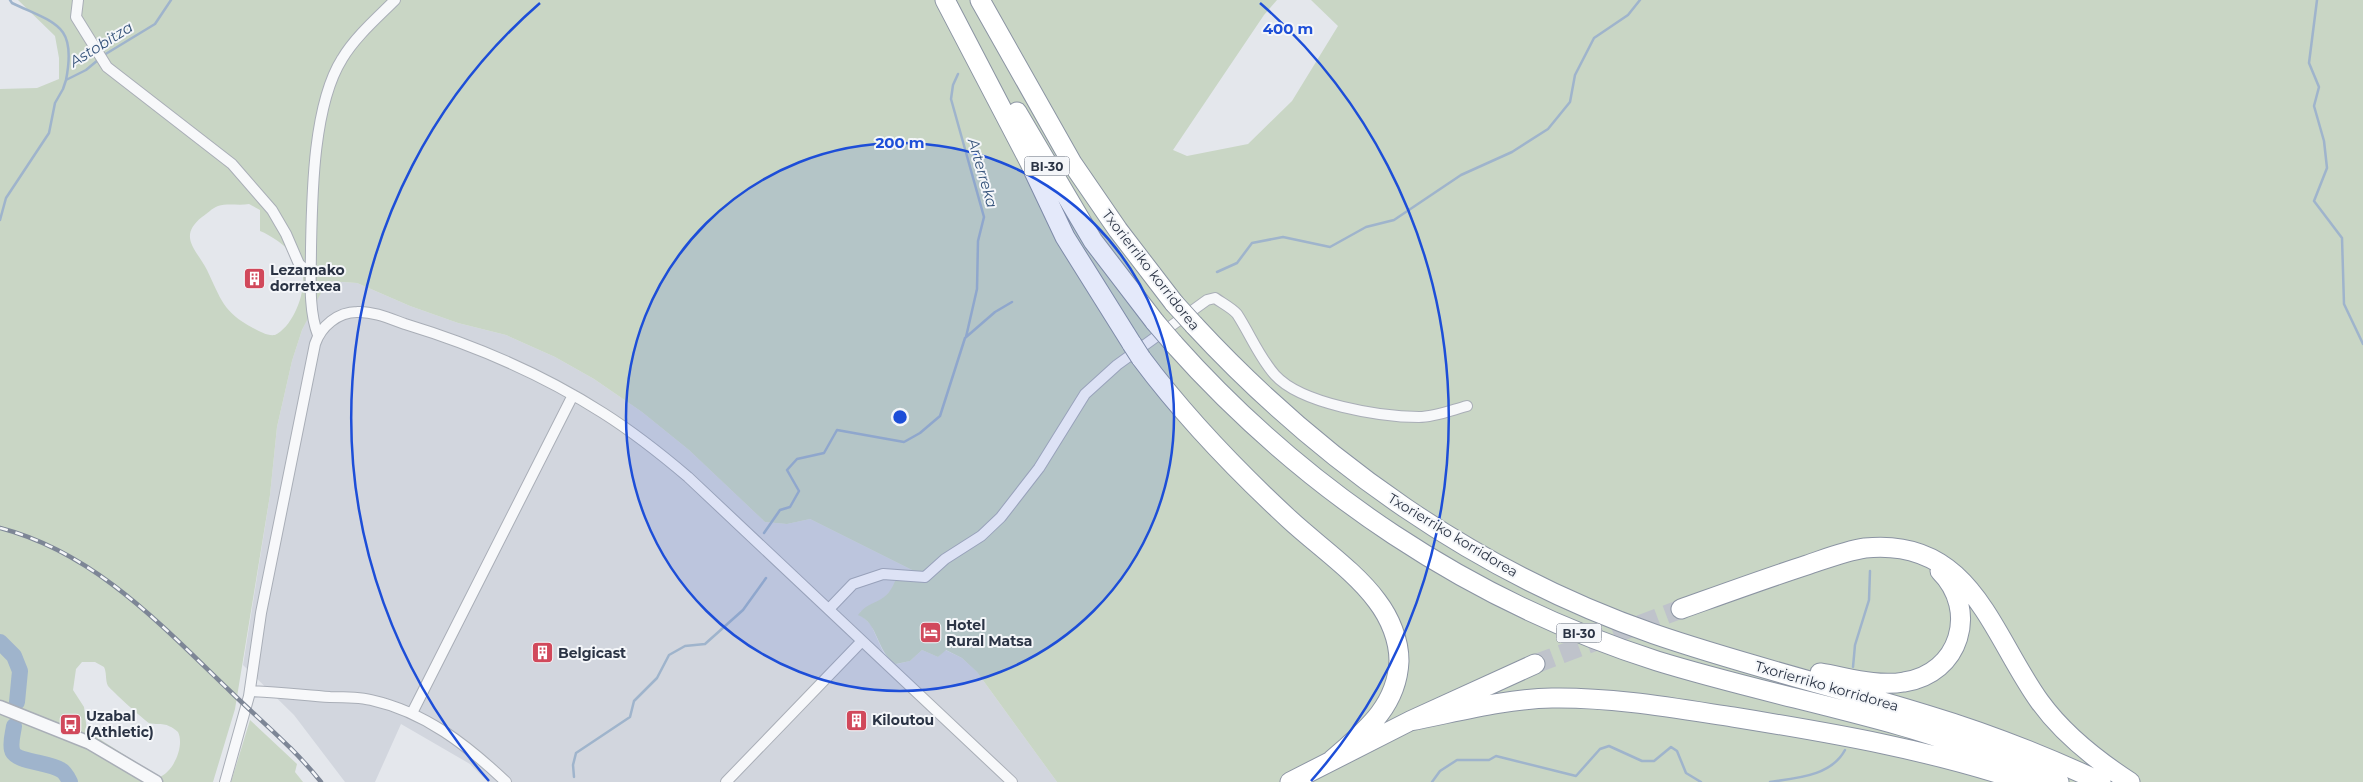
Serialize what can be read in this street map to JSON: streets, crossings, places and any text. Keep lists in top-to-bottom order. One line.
{"streets":{"highway":["BI-30","Txorierriko korridorea"]},"water":["Astobitza","Arterreka"],"places":{"building":["Lezamako dorretxea","Belgicast","Kiloutou"],"hotel":["Hotel Rural Matsa"],"bus stop":["Uzabal (Athletic)"]},"rings":["400 m","200 m"]}
